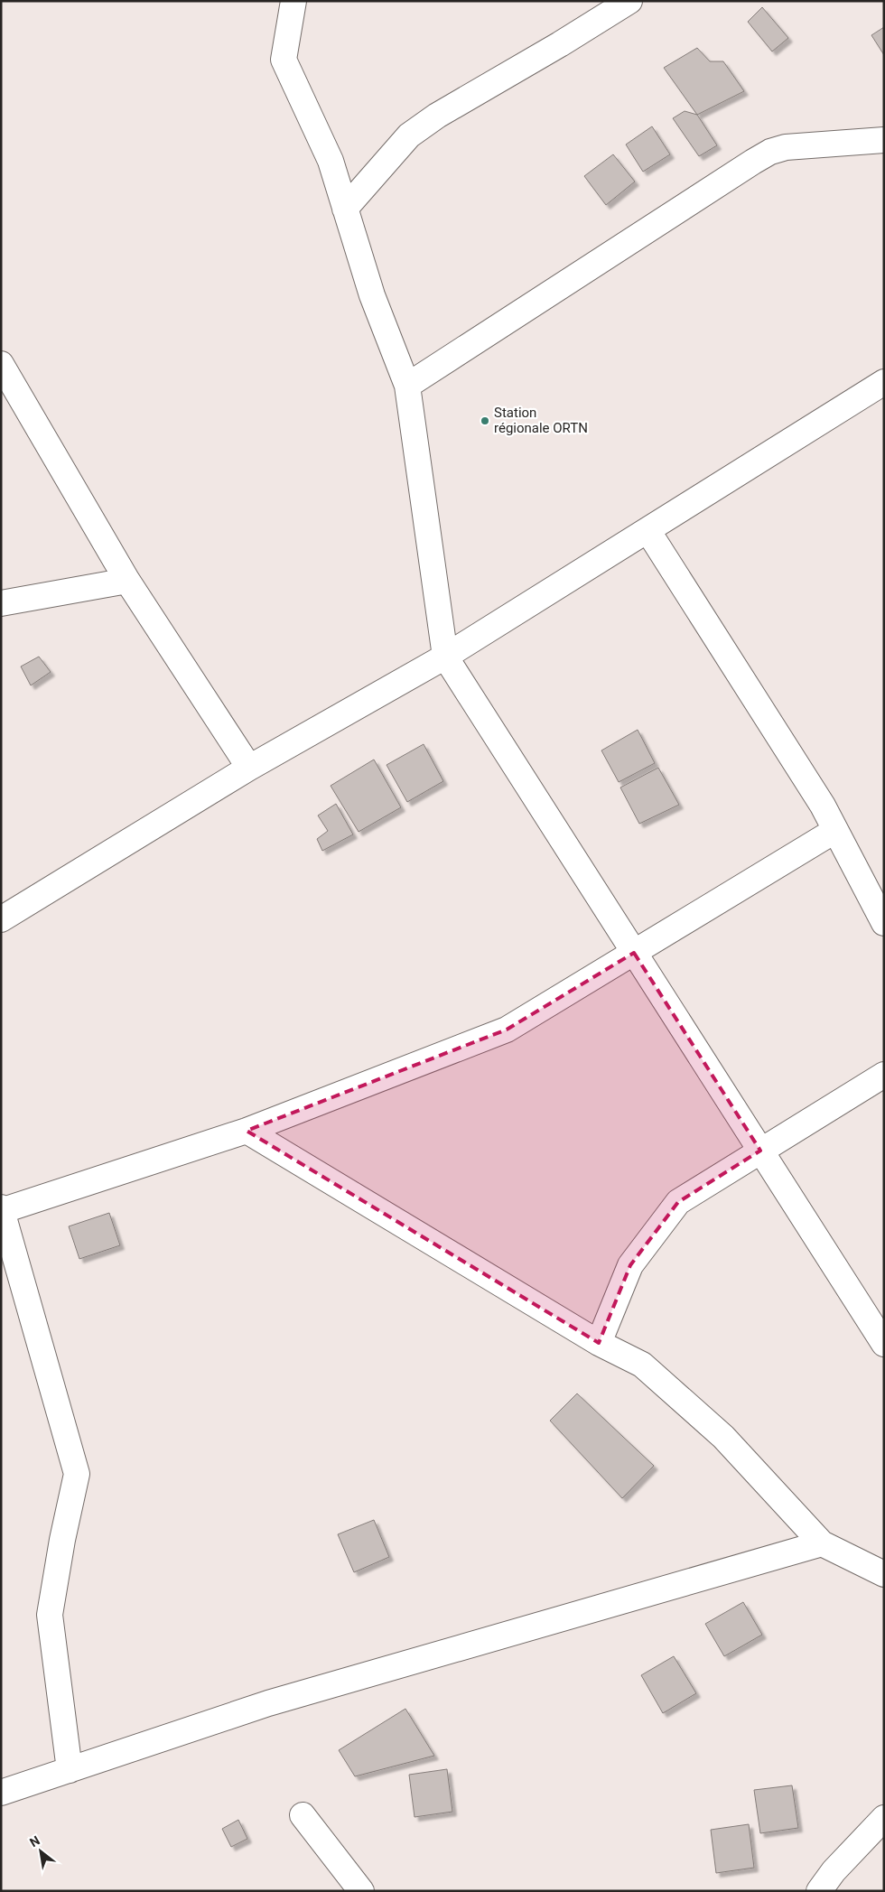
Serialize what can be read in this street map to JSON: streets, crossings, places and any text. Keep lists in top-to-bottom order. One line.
{"places":["Station régionale ORTN"],"north":"top left"}
